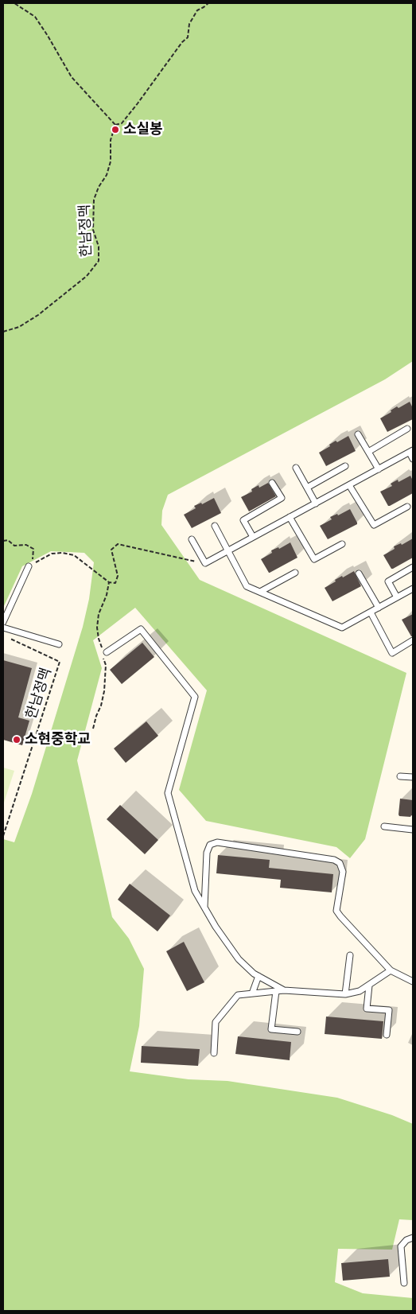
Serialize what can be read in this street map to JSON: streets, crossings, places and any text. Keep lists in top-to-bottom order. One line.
{"streets":{"path":["한남정맥"]},"places":["소실봉","소현중학교"]}
